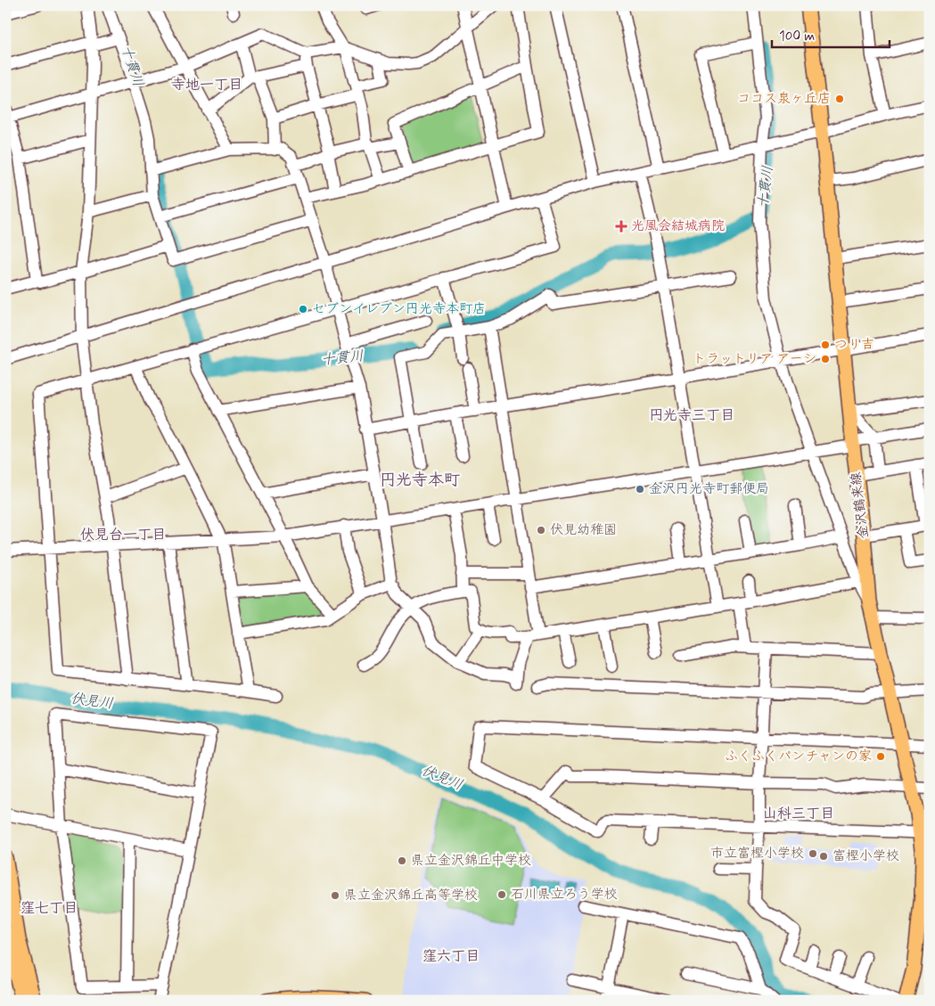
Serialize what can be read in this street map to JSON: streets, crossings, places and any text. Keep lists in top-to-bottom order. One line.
{"streets":{"main road":["金沢鶴来線"]},"districts":["寺地一丁目","円光寺三丁目","円光寺本町","伏見台一丁目","山科三丁目","窪七丁目","窪六丁目"],"water":["十貫川","伏見川"],"places":{"other":["ココス泉ヶ丘店","セブンイレブン円光寺本町店","つり吉","トラットリア アーシ","金沢円光寺町郵便局","伏見幼稚園","ふくふくパンチャンの家","市立富樫小学校","富樫小学校","県立金沢錦丘中学校","石川県立ろう学校","県立金沢錦丘高等学校"],"health":["光風会結城病院"]},"scale_bar":"100 m"}
